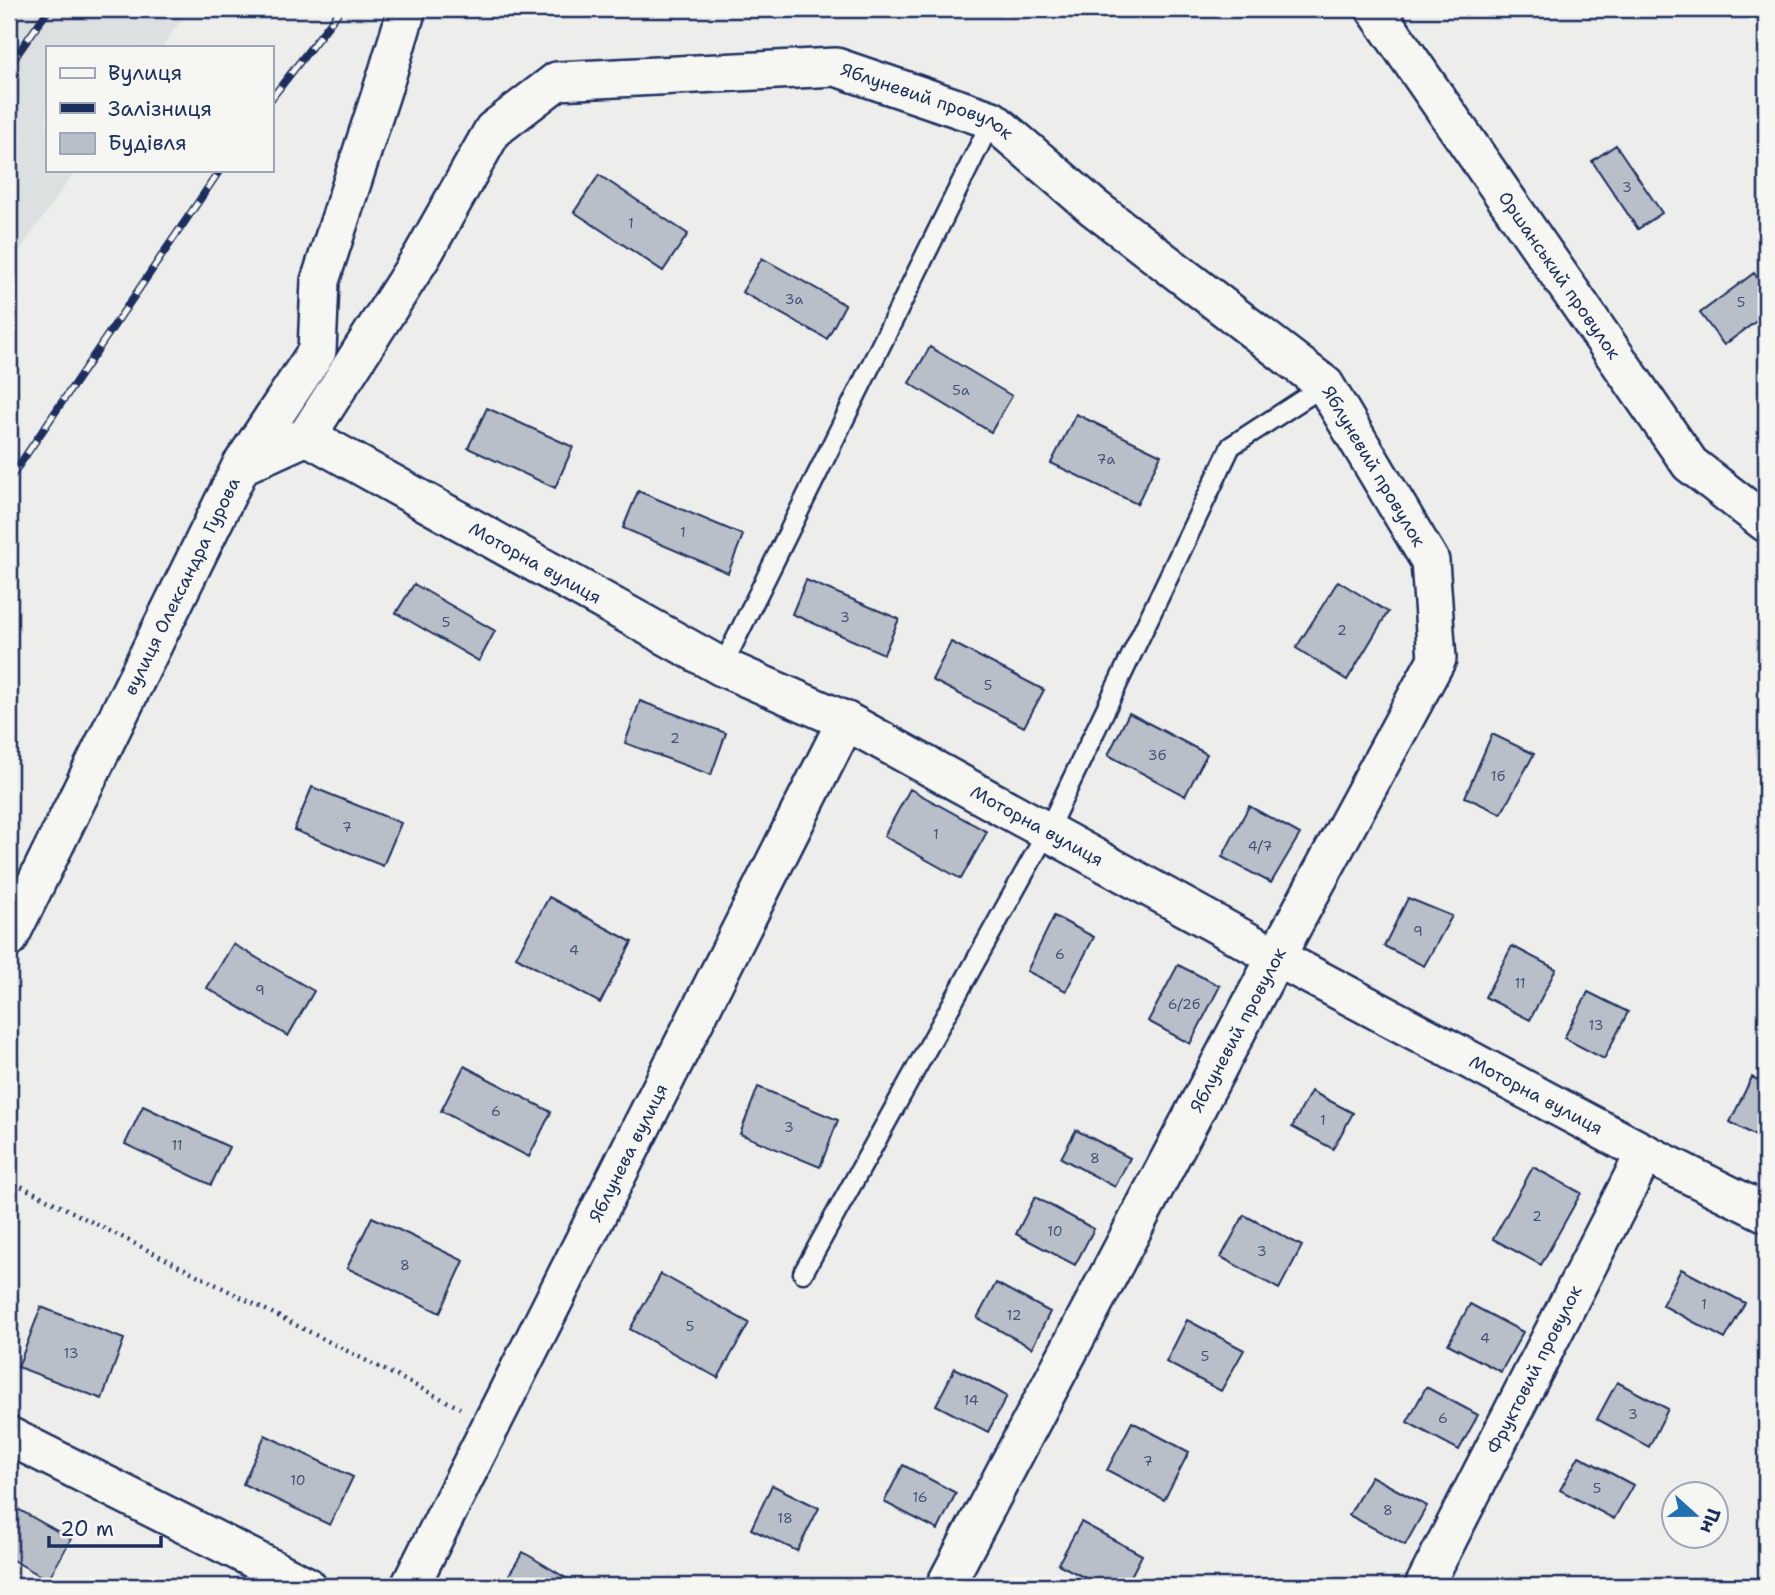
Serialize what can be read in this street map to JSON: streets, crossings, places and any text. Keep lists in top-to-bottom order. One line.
{"streets":{"street":["Яблуневий провулок","Оршанський провулок","Моторна вулиця","вулиця Олександра Гурова","Яблунева вулиця","Фруктовий провулок"]},"crossings":[["Яблуневий провулок","Моторна вулиця"],["Яблуневий провулок","вулиця Олександра Гурова"],["Моторна вулиця","вулиця Олександра Гурова"],["Моторна вулиця","Яблунева вулиця"],["Моторна вулиця","Фруктовий провулок"]],"house_numbers":["3","1","3а","5","5а","7а","1","3","5","2","5","2","3б","1б","7","1","4/7","9","4","6","11","9","6/2б","13","6","1","3","11","8","2","10","3","8","1","12","5","4","13","5","14","3","6","7","10","5","16","8","18"],"legend":["Вулиця","Залізниця","Будівля"],"scale_bar":"20 m","north":"right"}
